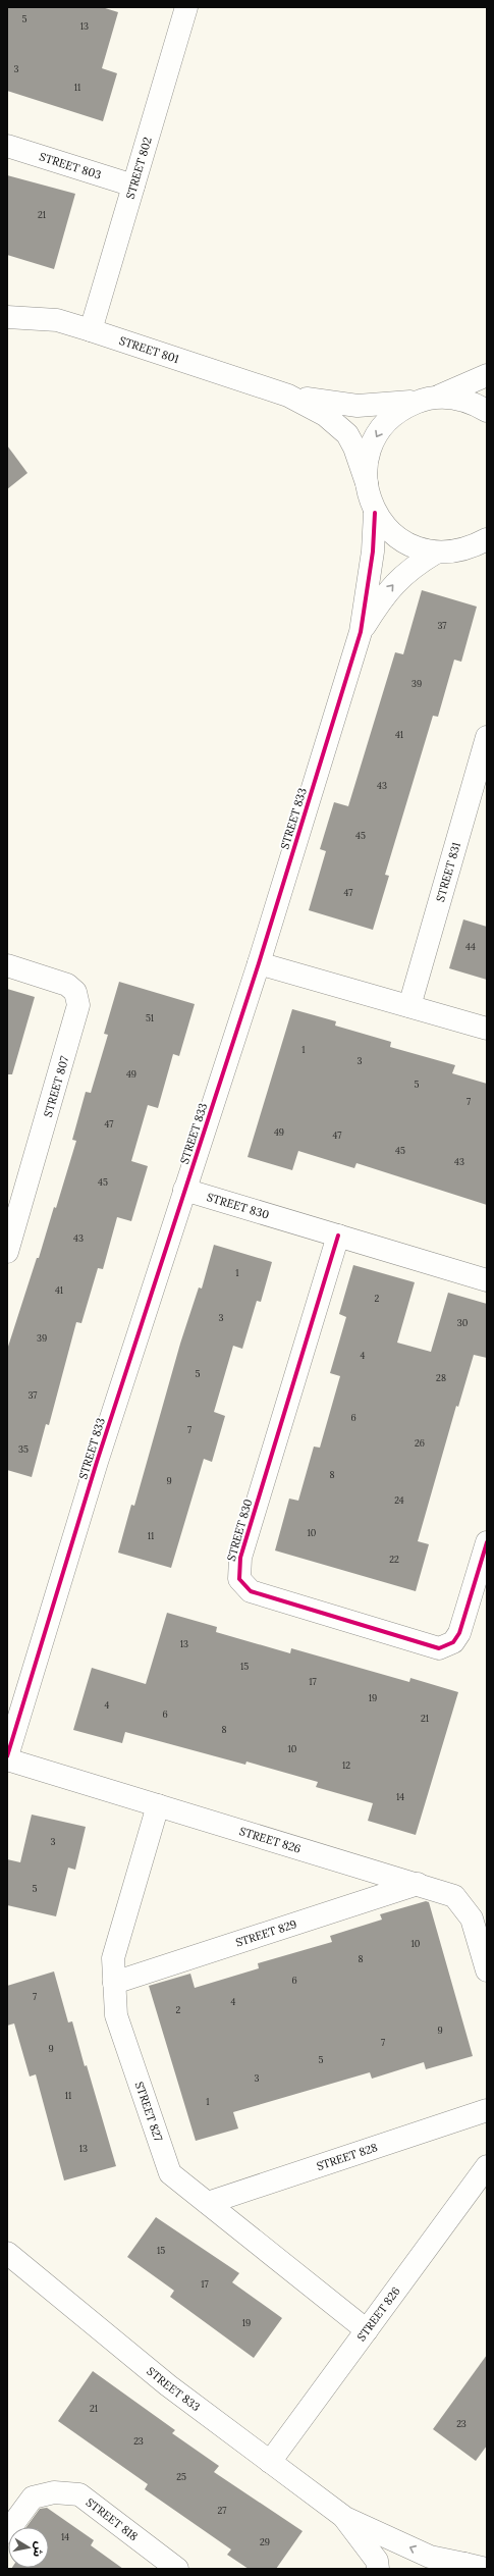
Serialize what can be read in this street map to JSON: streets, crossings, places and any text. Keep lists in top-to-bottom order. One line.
{"streets":{"street":["STREET 803","STREET 802","STREET 801","STREET 833","STREET 831","STREET 807","STREET 830","STREET 826","STREET 829","STREET 827","STREET 828","STREET 818"]},"crossings":[["STREET 803","STREET 802"],["STREET 802","STREET 801"],["STREET 833","STREET 830"],["STREET 833","STREET 826"],["STREET 826","STREET 829"],["STREET 826","STREET 827"],["STREET 829","STREET 827"],["STREET 827","STREET 828"]],"house_numbers":["5","13","3","11","21","37","39","41","43","45","47","44","51","1","3","49","5","7","47","49","47","45","43","45","43","1","41","2","3","30","39","4","5","28","37","6","7","26","35","8","9","24","10","11","22","13","15","17","19","4","6","21","8","10","12","14","3","5","10","8","6","7","4","2","9","7","9","5","3","11","1","13","15","17","19","21","23","23","25","27","14","29"],"north":"right"}
